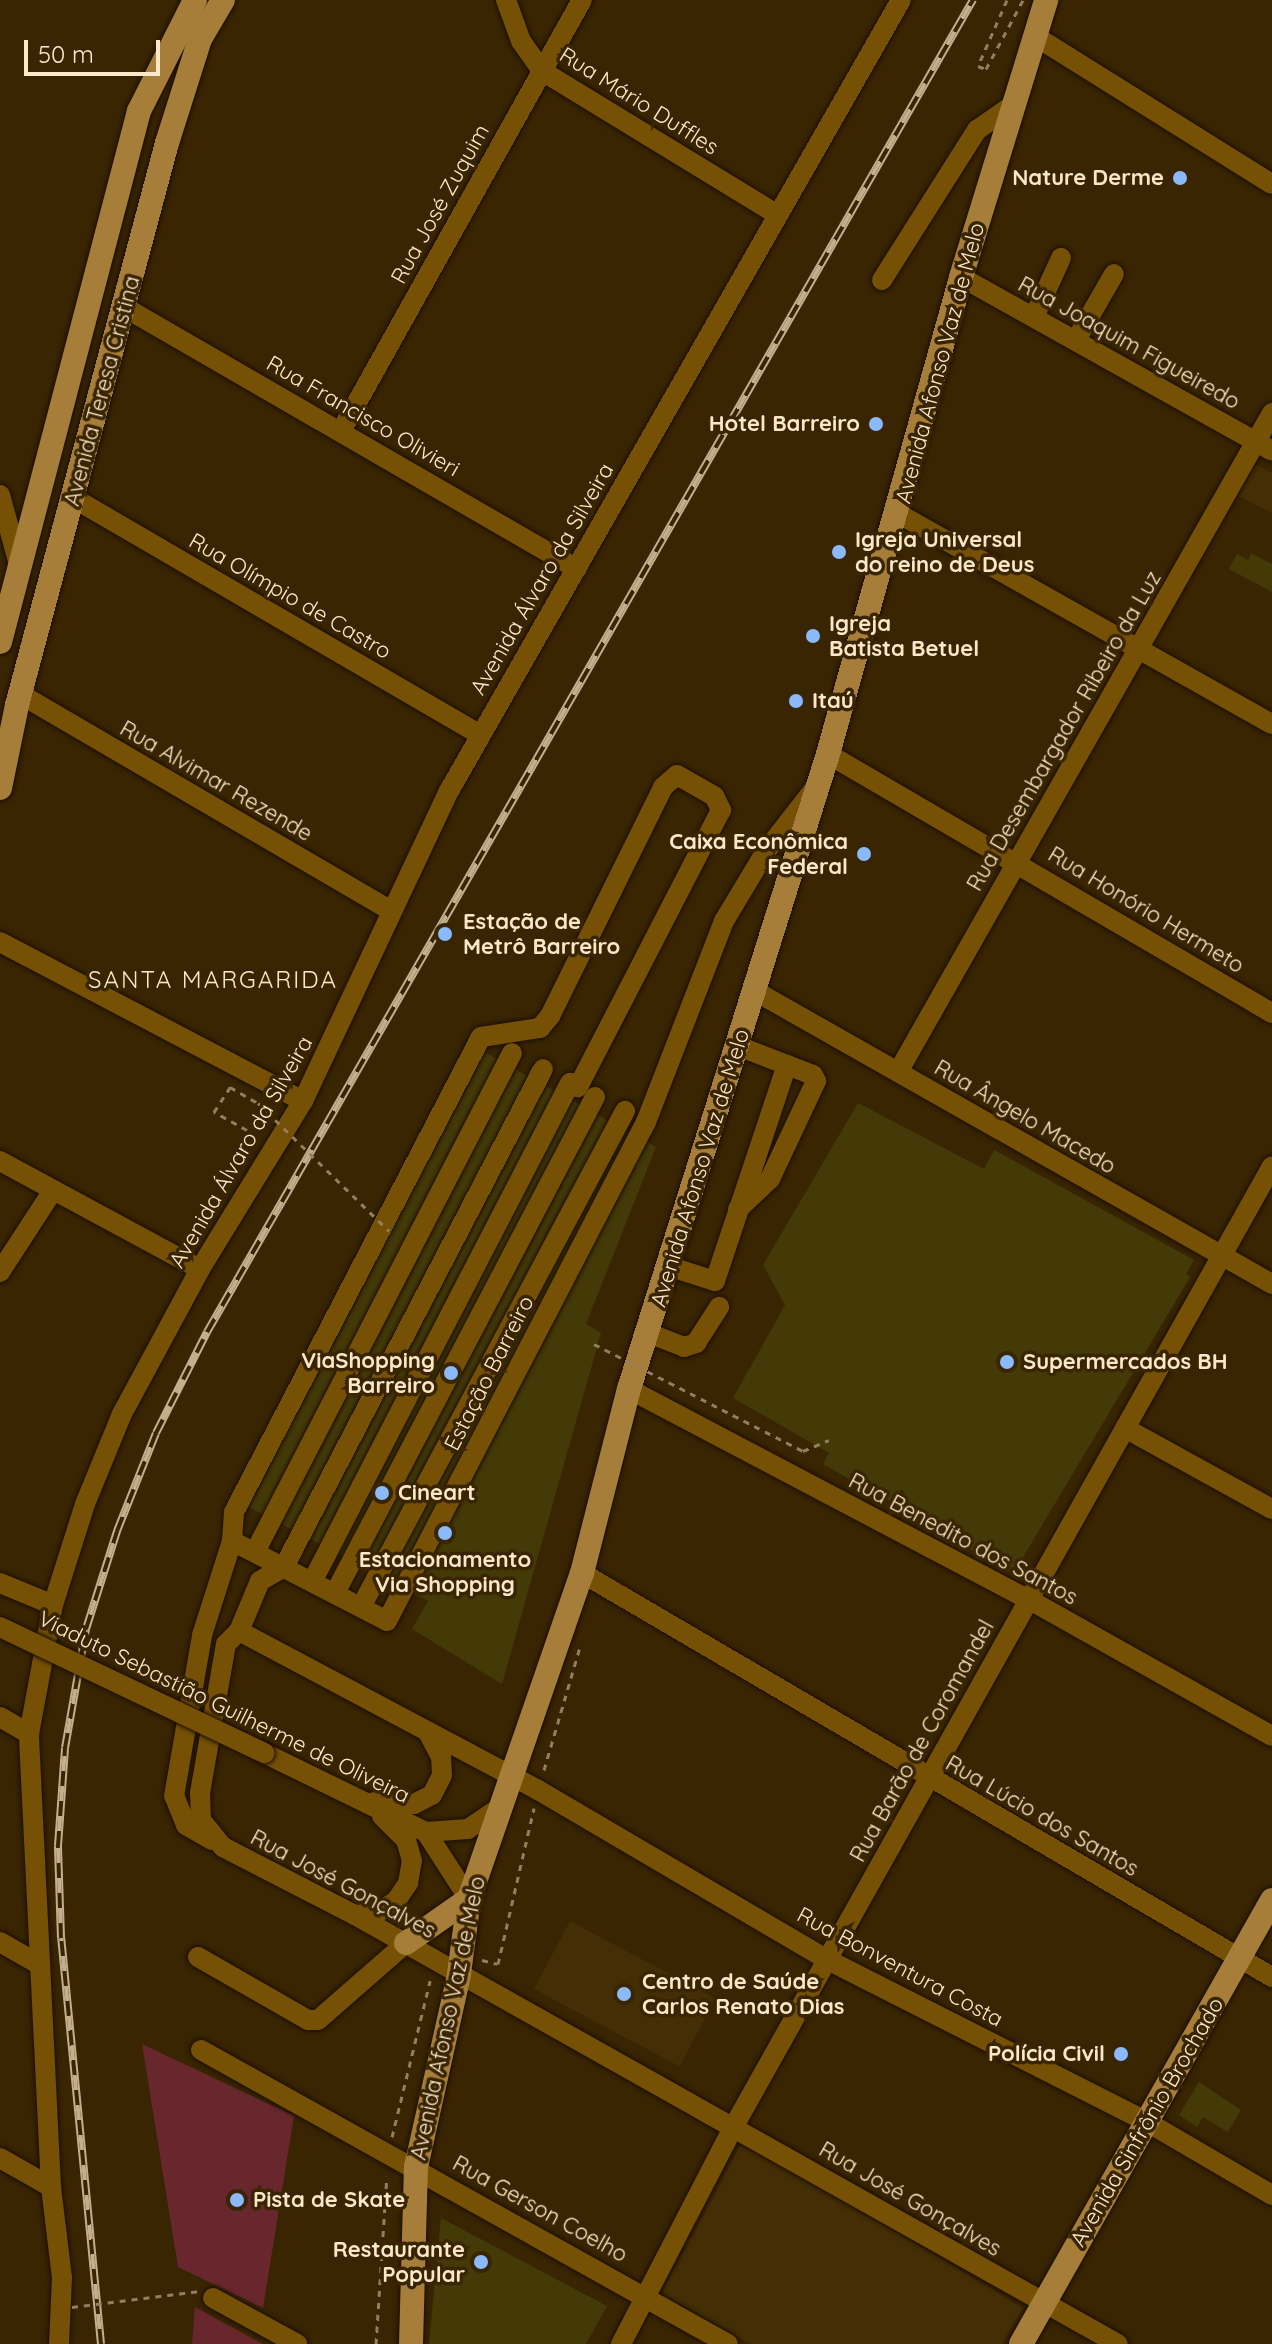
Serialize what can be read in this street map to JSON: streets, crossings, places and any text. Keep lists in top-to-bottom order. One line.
{"streets":{"main road":["Avenida Afonso Vaz de Melo","Avenida Teresa Cristina","Avenida Sinfrônio Brochado"],"street":["Rua Mário Duffles","Rua José Zuquim","Rua Joaquim Figueiredo","Rua Francisco Olivieri","Avenida Álvaro da Silveira","Rua Olímpio de Castro","Rua Desembargador Ribeiro da Luz","Rua Alvimar Rezende","Rua Honório Hermeto","Rua Ângelo Macedo","Estação Barreiro","Rua Benedito dos Santos","Viaduto Sebastião Guilherme de Oliveira","Rua Barão de Coromandel","Rua Lúcio dos Santos","Rua José Gonçalves","Rua Bonventura Costa","Rua Gerson Coelho"]},"crossings":[["Rua Mário Duffles","Rua José Zuquim"],["Rua Mário Duffles","Avenida Álvaro da Silveira"],["Rua José Zuquim","Rua Francisco Olivieri"],["Rua Joaquim Figueiredo","Avenida Afonso Vaz de Melo"],["Rua Joaquim Figueiredo","Rua Desembargador Ribeiro da Luz"],["Avenida Afonso Vaz de Melo","Rua Honório Hermeto"],["Avenida Afonso Vaz de Melo","Rua Ângelo Macedo"],["Avenida Afonso Vaz de Melo","Estação Barreiro"],["Avenida Afonso Vaz de Melo","Rua Benedito dos Santos"],["Avenida Afonso Vaz de Melo","Viaduto Sebastião Guilherme de Oliveira"],["Avenida Afonso Vaz de Melo","Rua Lúcio dos Santos"],["Avenida Afonso Vaz de Melo","Rua José Gonçalves"],["Avenida Afonso Vaz de Melo","Rua Bonventura Costa"],["Avenida Afonso Vaz de Melo","Rua Gerson Coelho"],["Avenida Teresa Cristina","Rua Francisco Olivieri"],["Avenida Teresa Cristina","Rua Olímpio de Castro"],["Avenida Teresa Cristina","Rua Alvimar Rezende"],["Rua Francisco Olivieri","Avenida Álvaro da Silveira"],["Avenida Álvaro da Silveira","Rua Olímpio de Castro"],["Avenida Álvaro da Silveira","Rua Alvimar Rezende"],["Rua Desembargador Ribeiro da Luz","Rua Honório Hermeto"],["Rua Desembargador Ribeiro da Luz","Rua Ângelo Macedo"],["Rua Ângelo Macedo","Rua Barão de Coromandel"],["Rua Benedito dos Santos","Rua Barão de Coromandel"],["Rua Barão de Coromandel","Rua Lúcio dos Santos"],["Rua Barão de Coromandel","Rua José Gonçalves"],["Rua Barão de Coromandel","Rua Bonventura Costa"],["Rua Barão de Coromandel","Rua Gerson Coelho"],["Rua Lúcio dos Santos","Avenida Sinfrônio Brochado"],["Rua José Gonçalves","Avenida Sinfrônio Brochado"],["Rua Bonventura Costa","Avenida Sinfrônio Brochado"]],"districts":["SANTA MARGARIDA"],"places":["Nature Derme","Hotel Barreiro","Igreja Universal do reino de Deus","Igreja Batista Betuel","Itaú","Caixa Econômica Federal","Estação de Metrô Barreiro","Supermercados BH","ViaShopping Barreiro","Cineart","Estacionamento Via Shopping","Centro de Saúde Carlos Renato Dias","Polícia Civil","Pista de Skate","Restaurante Popular"],"scale_bar":"50 m"}
